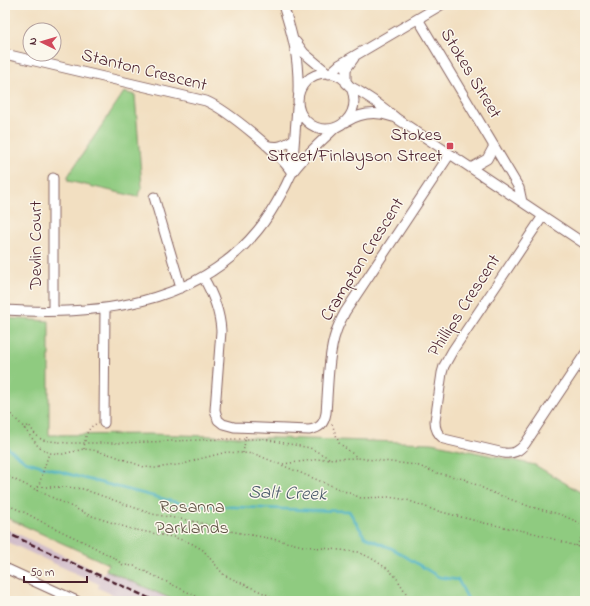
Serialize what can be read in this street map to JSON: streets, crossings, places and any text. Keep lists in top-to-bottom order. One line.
{"streets":{"street":["Stanton Crescent","Stokes Street","Devlin Court","Crampton Crescent","Phillips Crescent"]},"water":["Salt Creek"],"parks":["Rosanna Parklands"],"places":{"transit":["Stokes Street/Finlayson Street"]},"scale_bar":"50 m","north":"left"}
